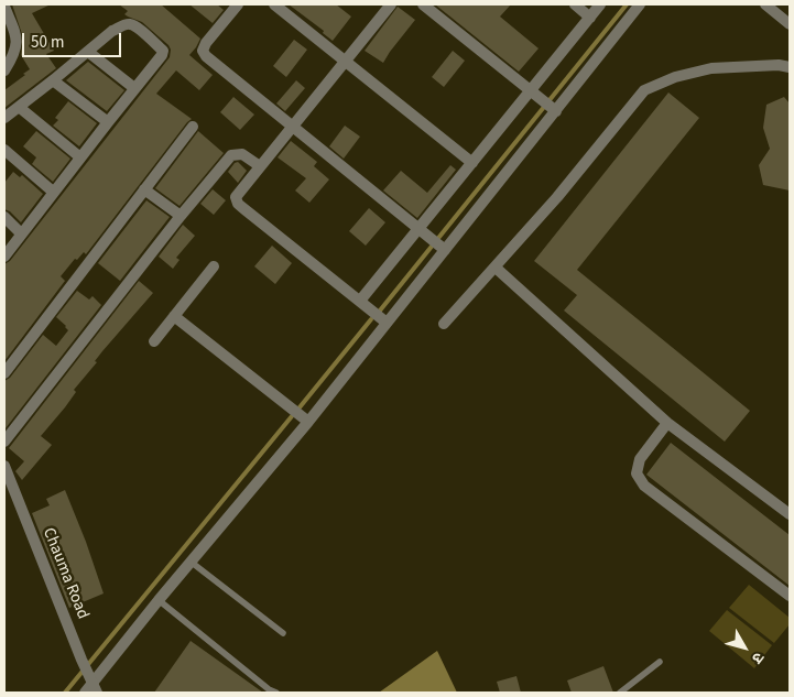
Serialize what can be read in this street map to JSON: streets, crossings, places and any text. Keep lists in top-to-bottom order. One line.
{"streets":{"street":["Chauma Road"]},"scale_bar":"50 m","north":"bottom right"}
